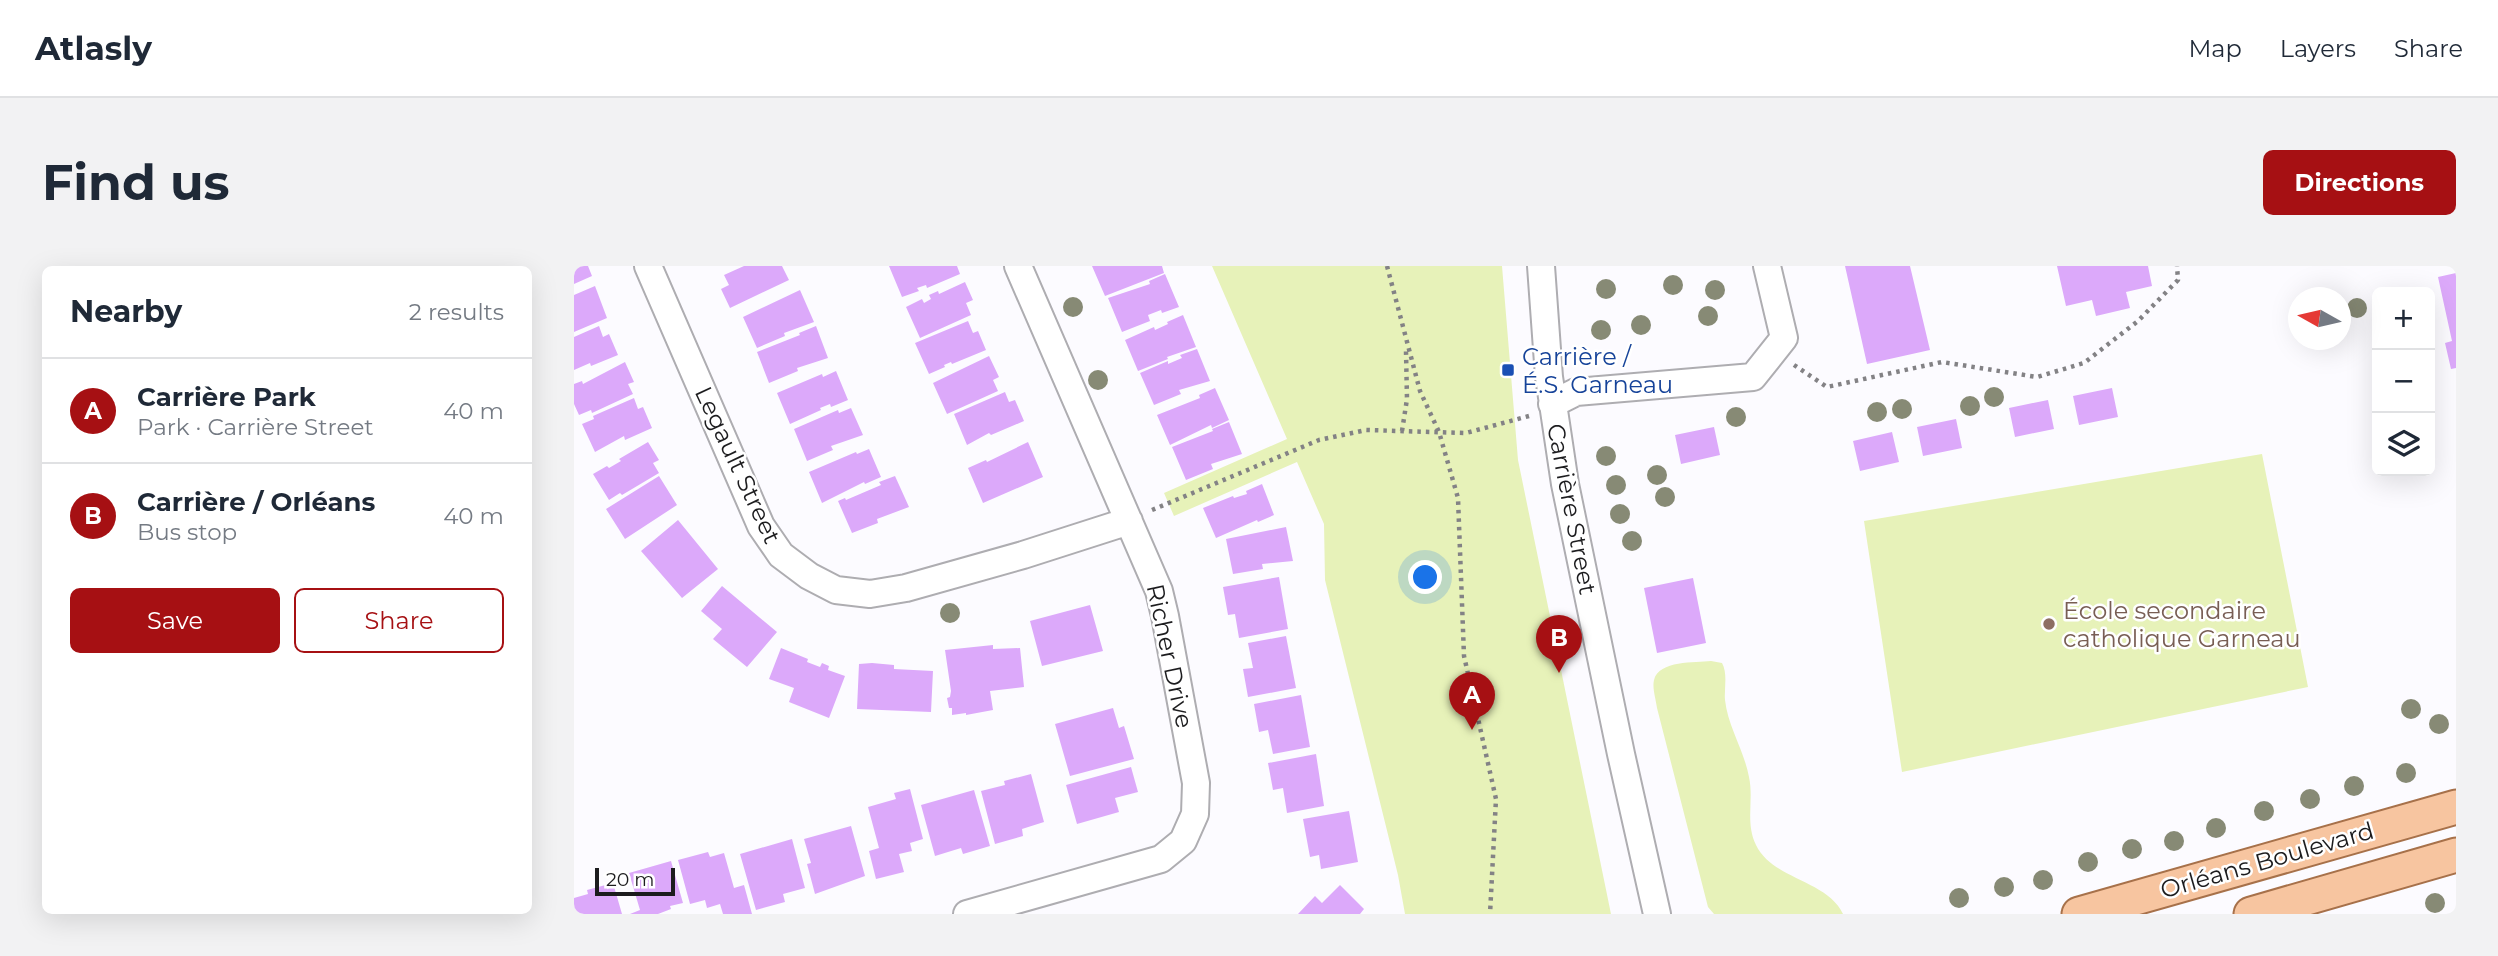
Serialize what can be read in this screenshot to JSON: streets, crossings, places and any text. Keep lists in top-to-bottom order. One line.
{"streets":{"main road":["Orléans Boulevard"],"street":["Legault Street","Carrière Street","Richer Drive"]},"crossings":[["Legault Street","Richer Drive"]],"places":{"transit":["Carrière / É.S. Garneau"],"other":["École secondaire catholique Garneau"]},"scale_bar":"20 m","north":"left","page":{"header":"Atlasly","nav":["Map","Layers","Share"],"buttons":["Directions",["Save","Share"]],"title":"Find us","heading":["Nearby","2 results"],"map_buttons":["+","−"],"list":[{"mark":"A","name":"Carrière Park","note":"Park · Carrière Street","value":"40 m"},{"mark":"B","name":"Carrière / Orléans","note":"Bus stop","value":"40 m"}],"pins":["B","A"],"scale":"20 m"}}
